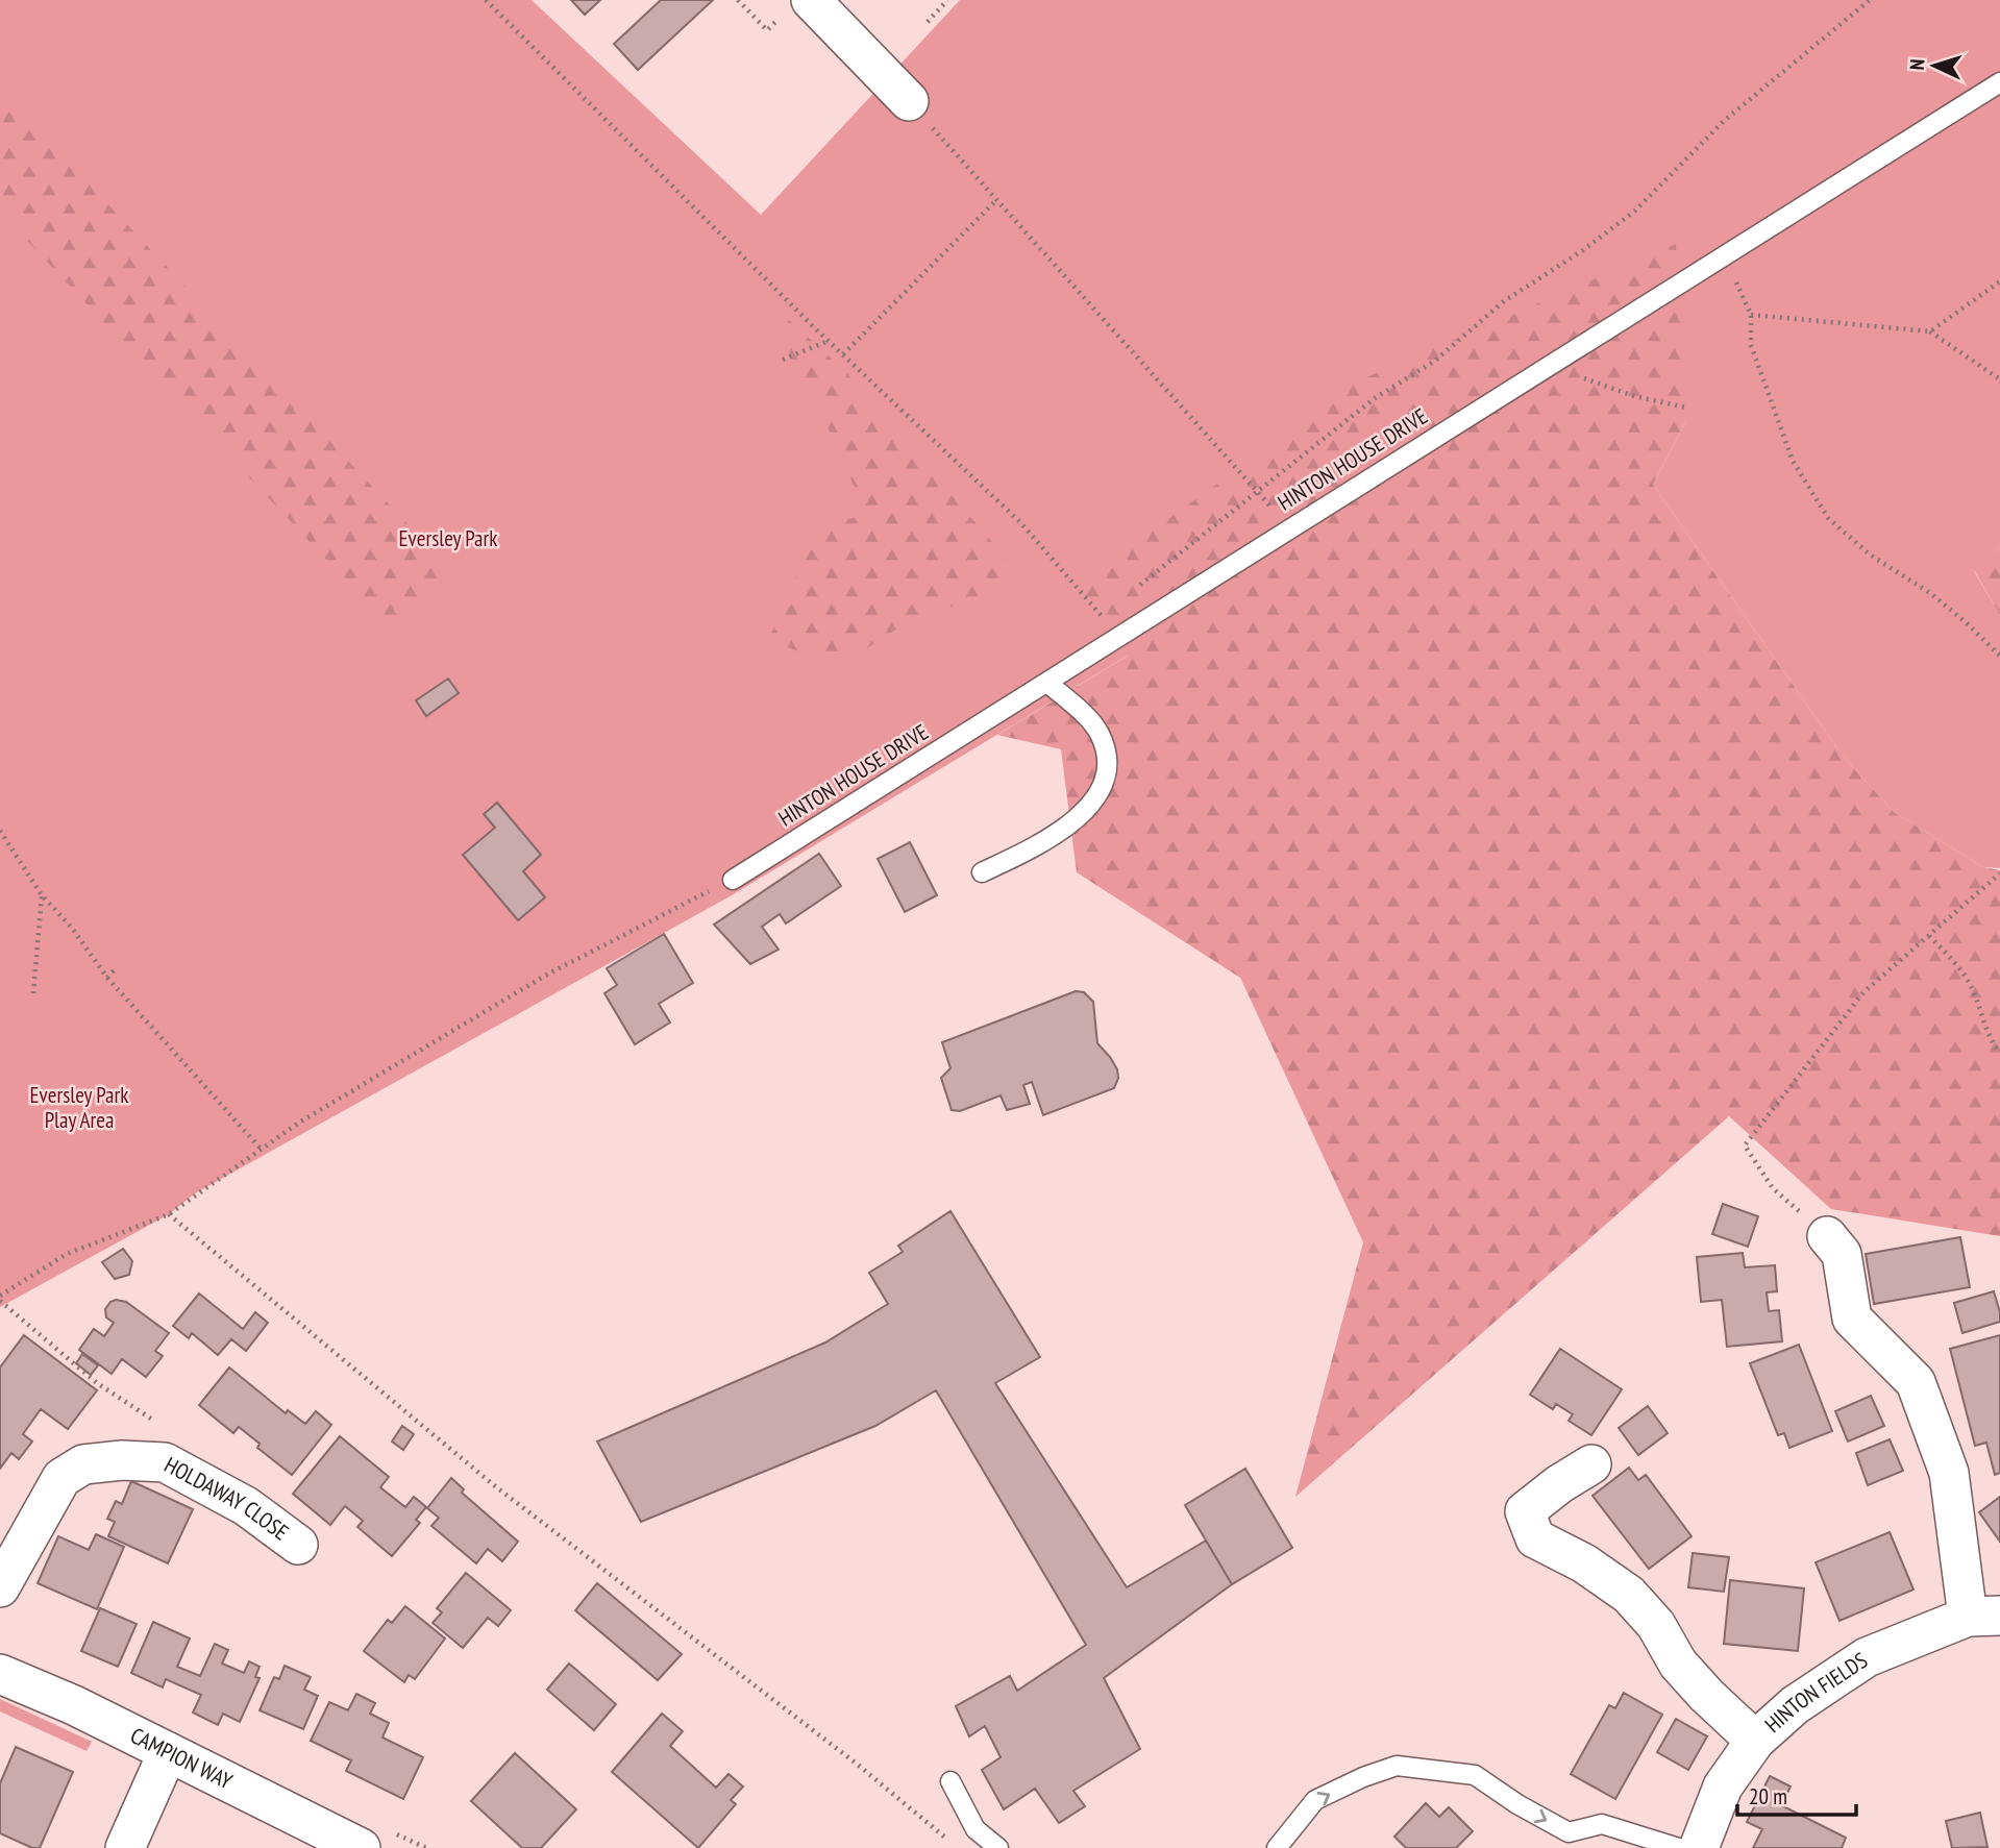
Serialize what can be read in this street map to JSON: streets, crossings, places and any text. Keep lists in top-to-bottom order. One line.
{"streets":{"street":["HOLDAWAY CLOSE","HINTON FIELDS","CAMPION WAY"],"lane":["HINTON HOUSE DRIVE"]},"parks":["Eversley Park","Eversley Park Play Area"],"scale_bar":"20 m","north":"left"}
